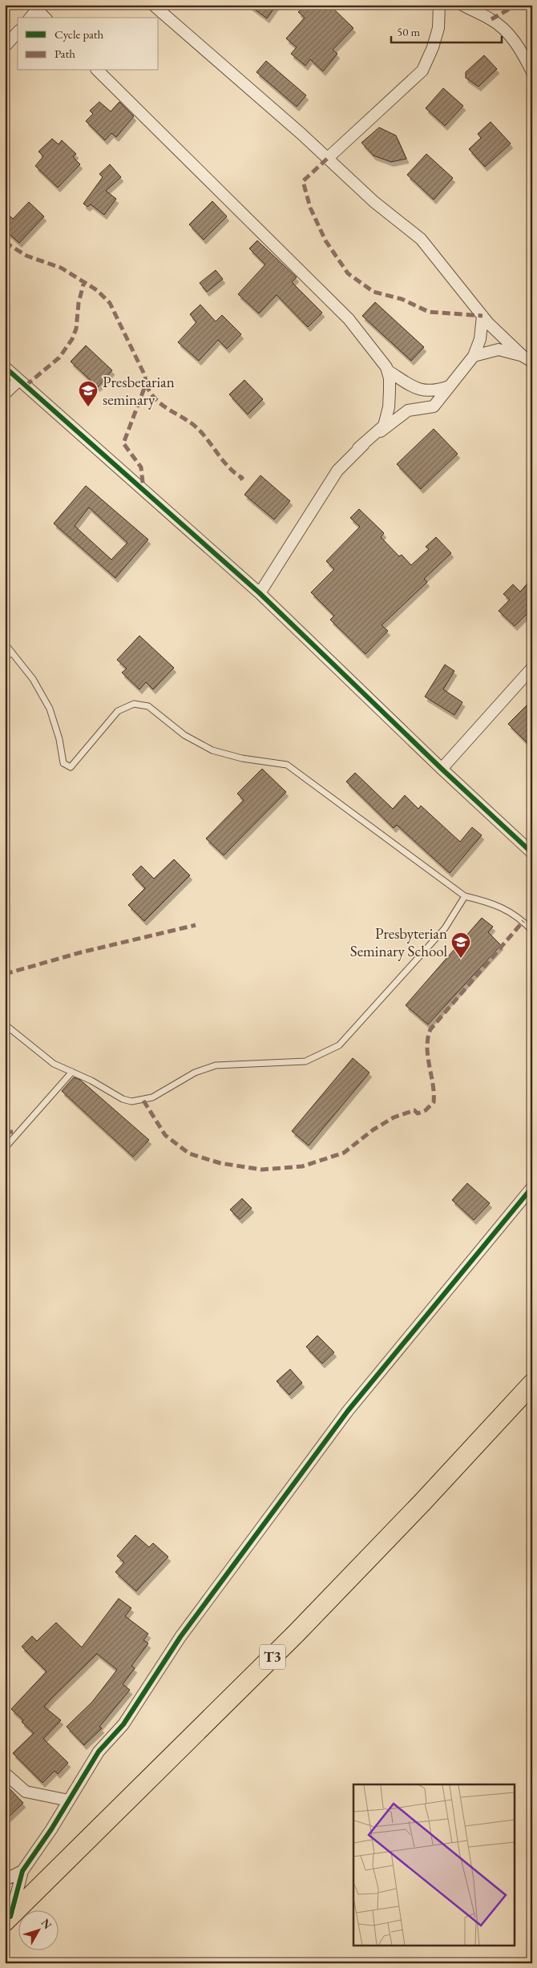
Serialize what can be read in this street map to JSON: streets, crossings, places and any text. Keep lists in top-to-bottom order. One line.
{"streets":{"highway":["T3"]},"places":{"school or university":["Presbetarian seminary","Presbyterian Seminary School"]},"legend":["Cycle path","Path"],"scale_bar":"50 m","north":"top right"}
